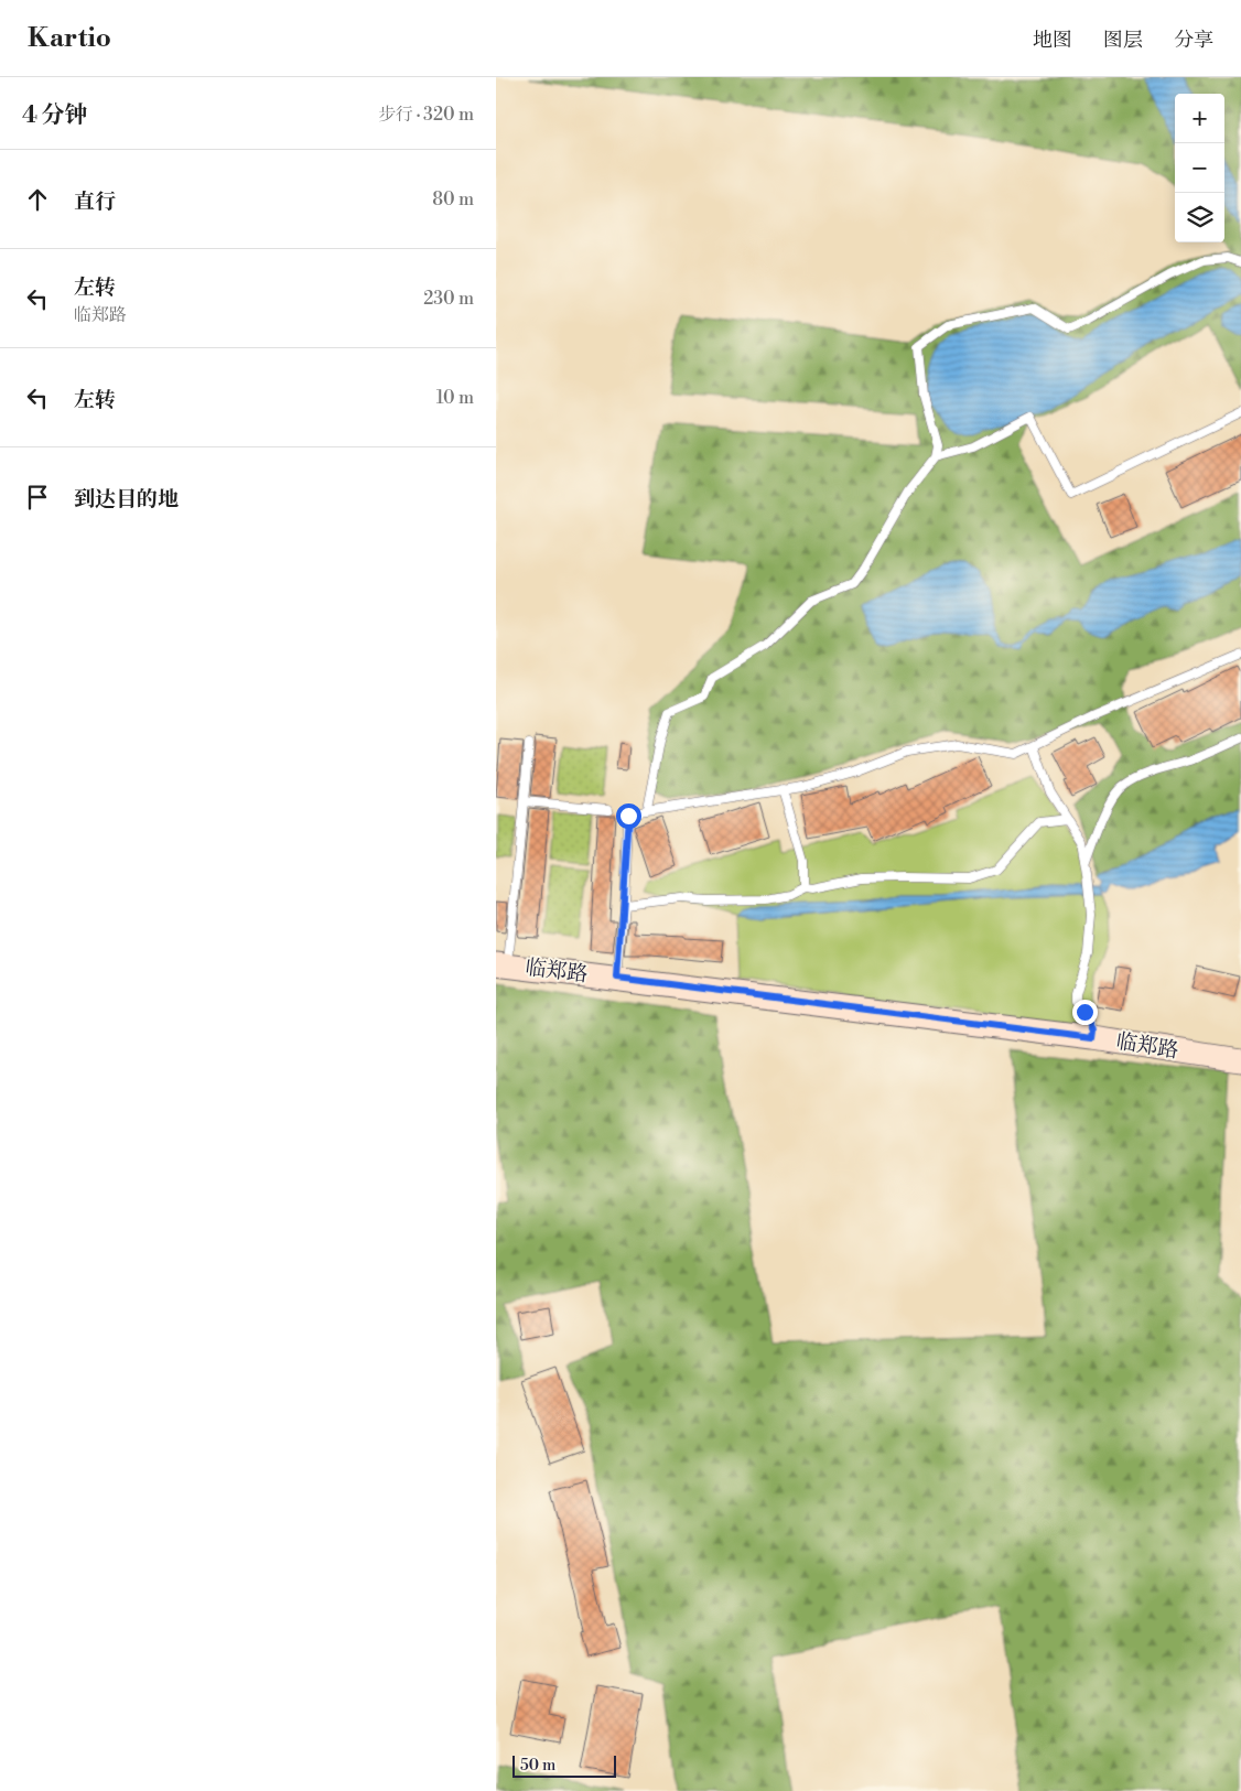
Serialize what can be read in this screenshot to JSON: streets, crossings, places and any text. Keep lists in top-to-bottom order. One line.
{"streets":{"main road":["临郑路"]},"scale_bar":"50 m","page":{"header":"Kartio","nav":["地图","图层","分享"],"heading":["4 分钟","步行 · 320 m"],"map_buttons":["+","−"],"list":[["直行","80 m"],["左转","临郑路","230 m"],["左转","10 m"],"到达目的地"],"scale":"50 m"}}
